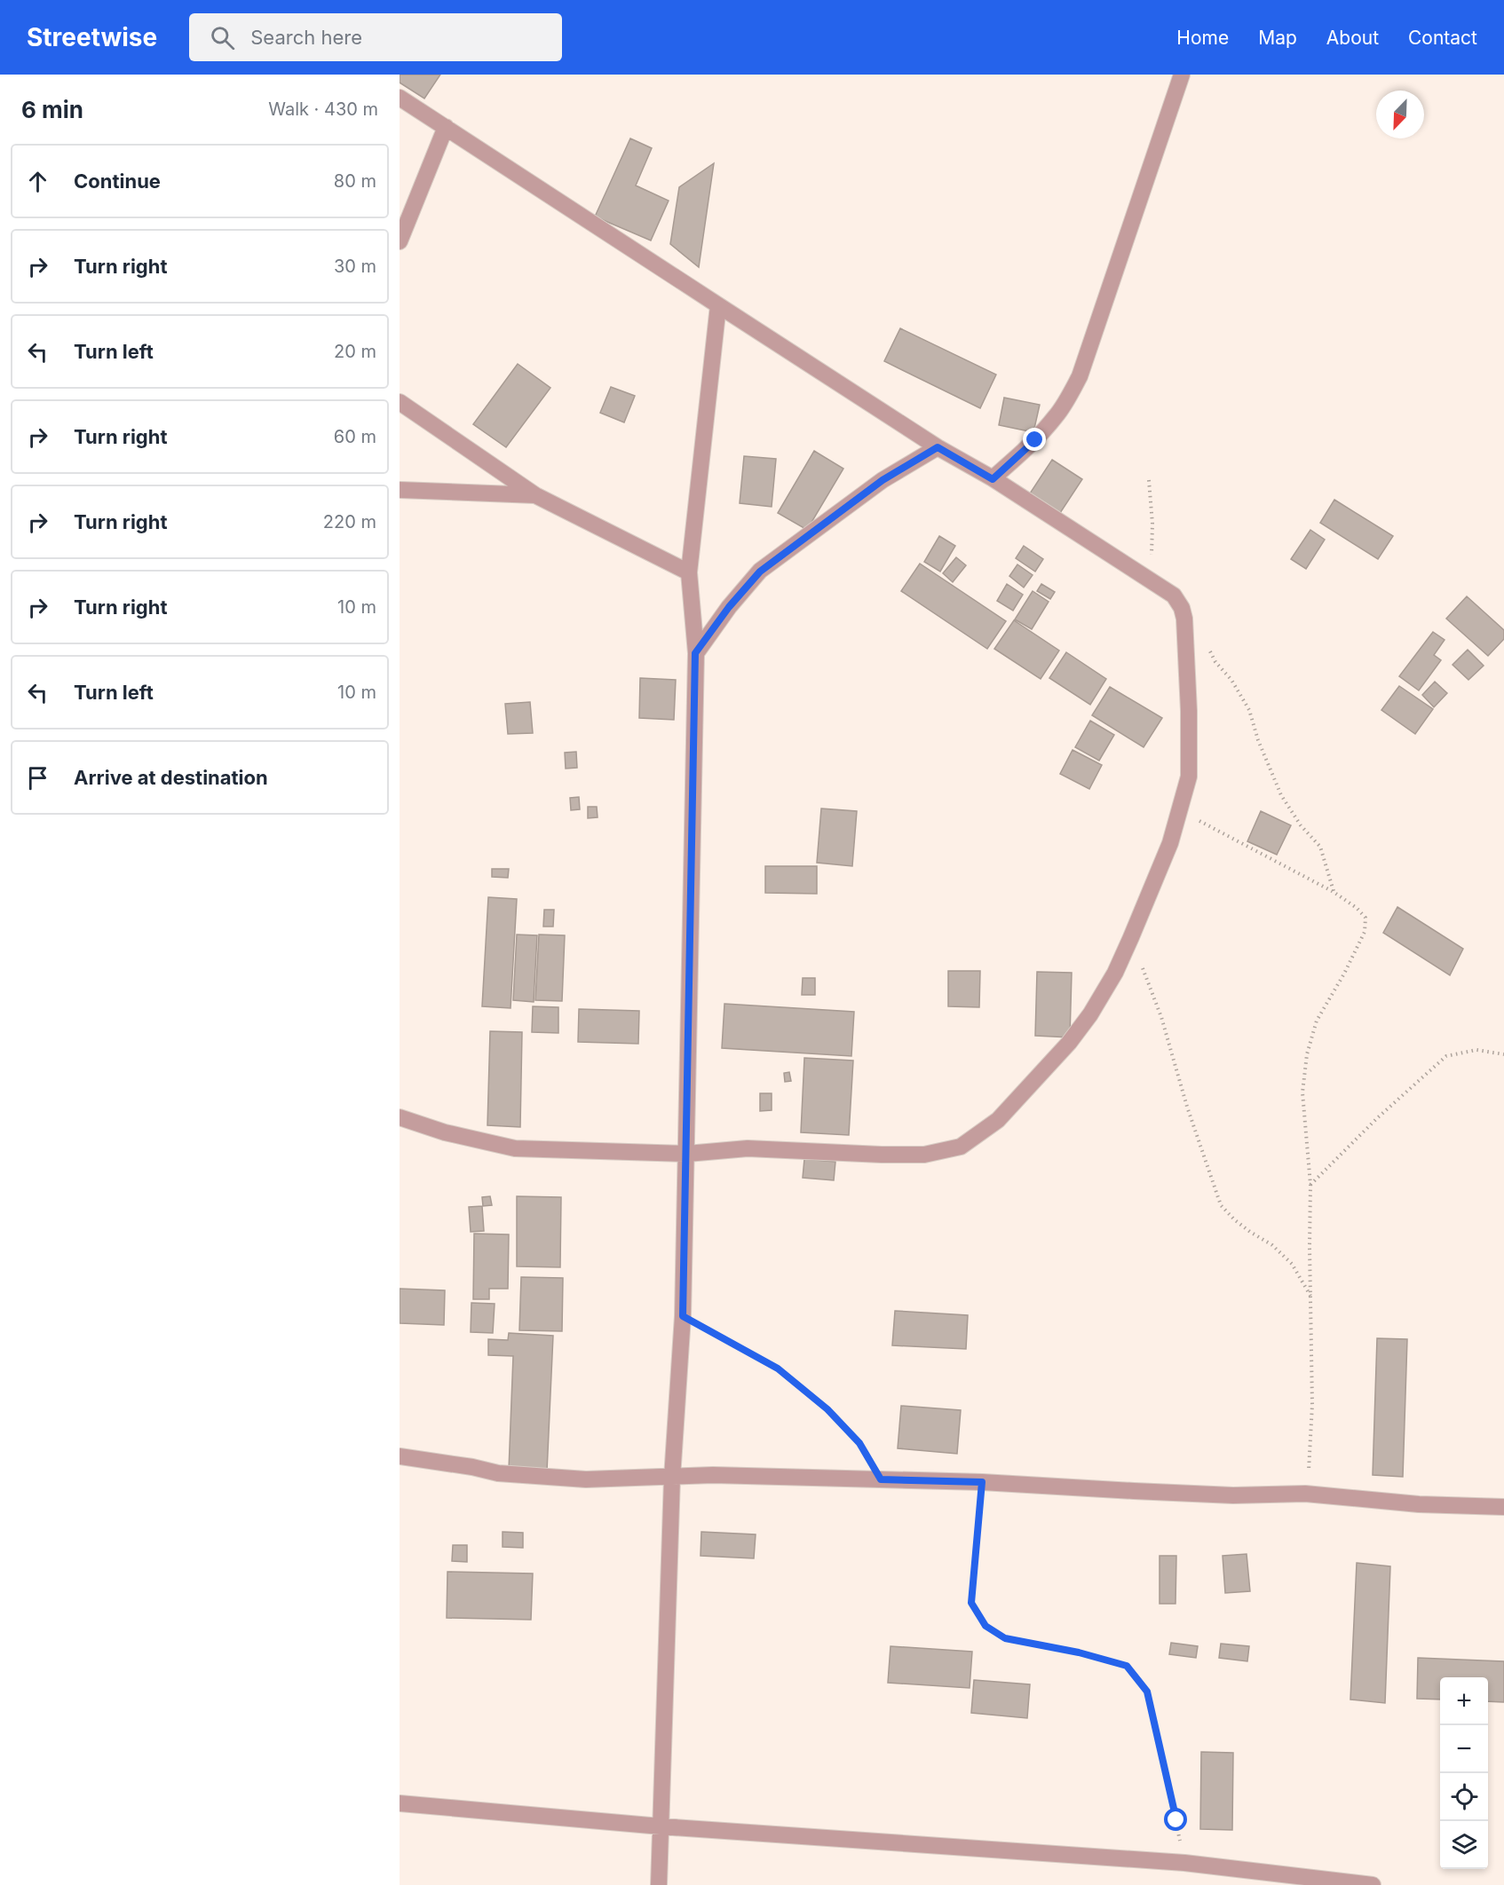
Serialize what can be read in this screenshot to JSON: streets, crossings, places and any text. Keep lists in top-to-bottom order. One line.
{"north":"bottom left","page":{"header":"Streetwise","search":"Search here","nav":["Home","Map","About","Contact"],"heading":["6 min","Walk · 430 m"],"list":[["Continue","80 m"],["Turn right","30 m"],["Turn left","20 m"],["Turn right","60 m"],["Turn right","220 m"],["Turn right","10 m"],["Turn left","10 m"],"Arrive at destination"],"map_buttons":["+","−"]}}
